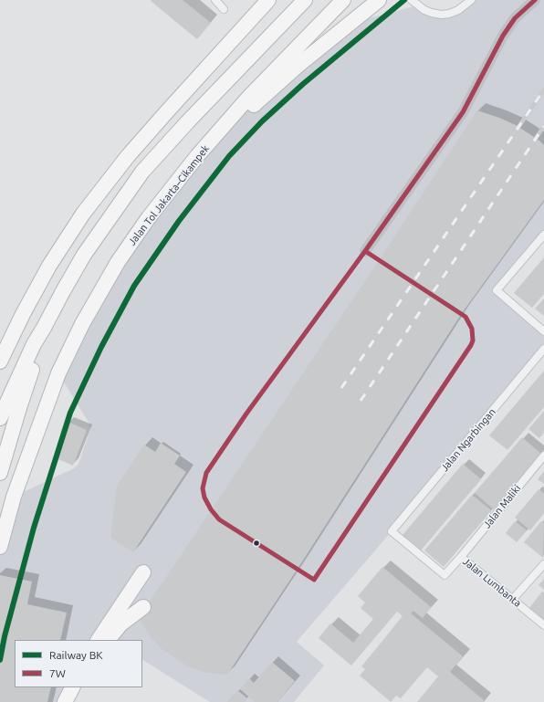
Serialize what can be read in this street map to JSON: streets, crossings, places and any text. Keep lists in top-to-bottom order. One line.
{"streets":{"highway":["Jalan Tol Jakarta–Cikampek"],"street":["Jalan Ngarbingan","Jalan Maliki","Jalan Lumbanta"]},"crossings":[["Jalan Ngarbingan","Jalan Lumbanta"],["Jalan Maliki","Jalan Lumbanta"]],"lines":["rail line BK","transit line 7W"],"legend":["Railway BK","7W"]}
